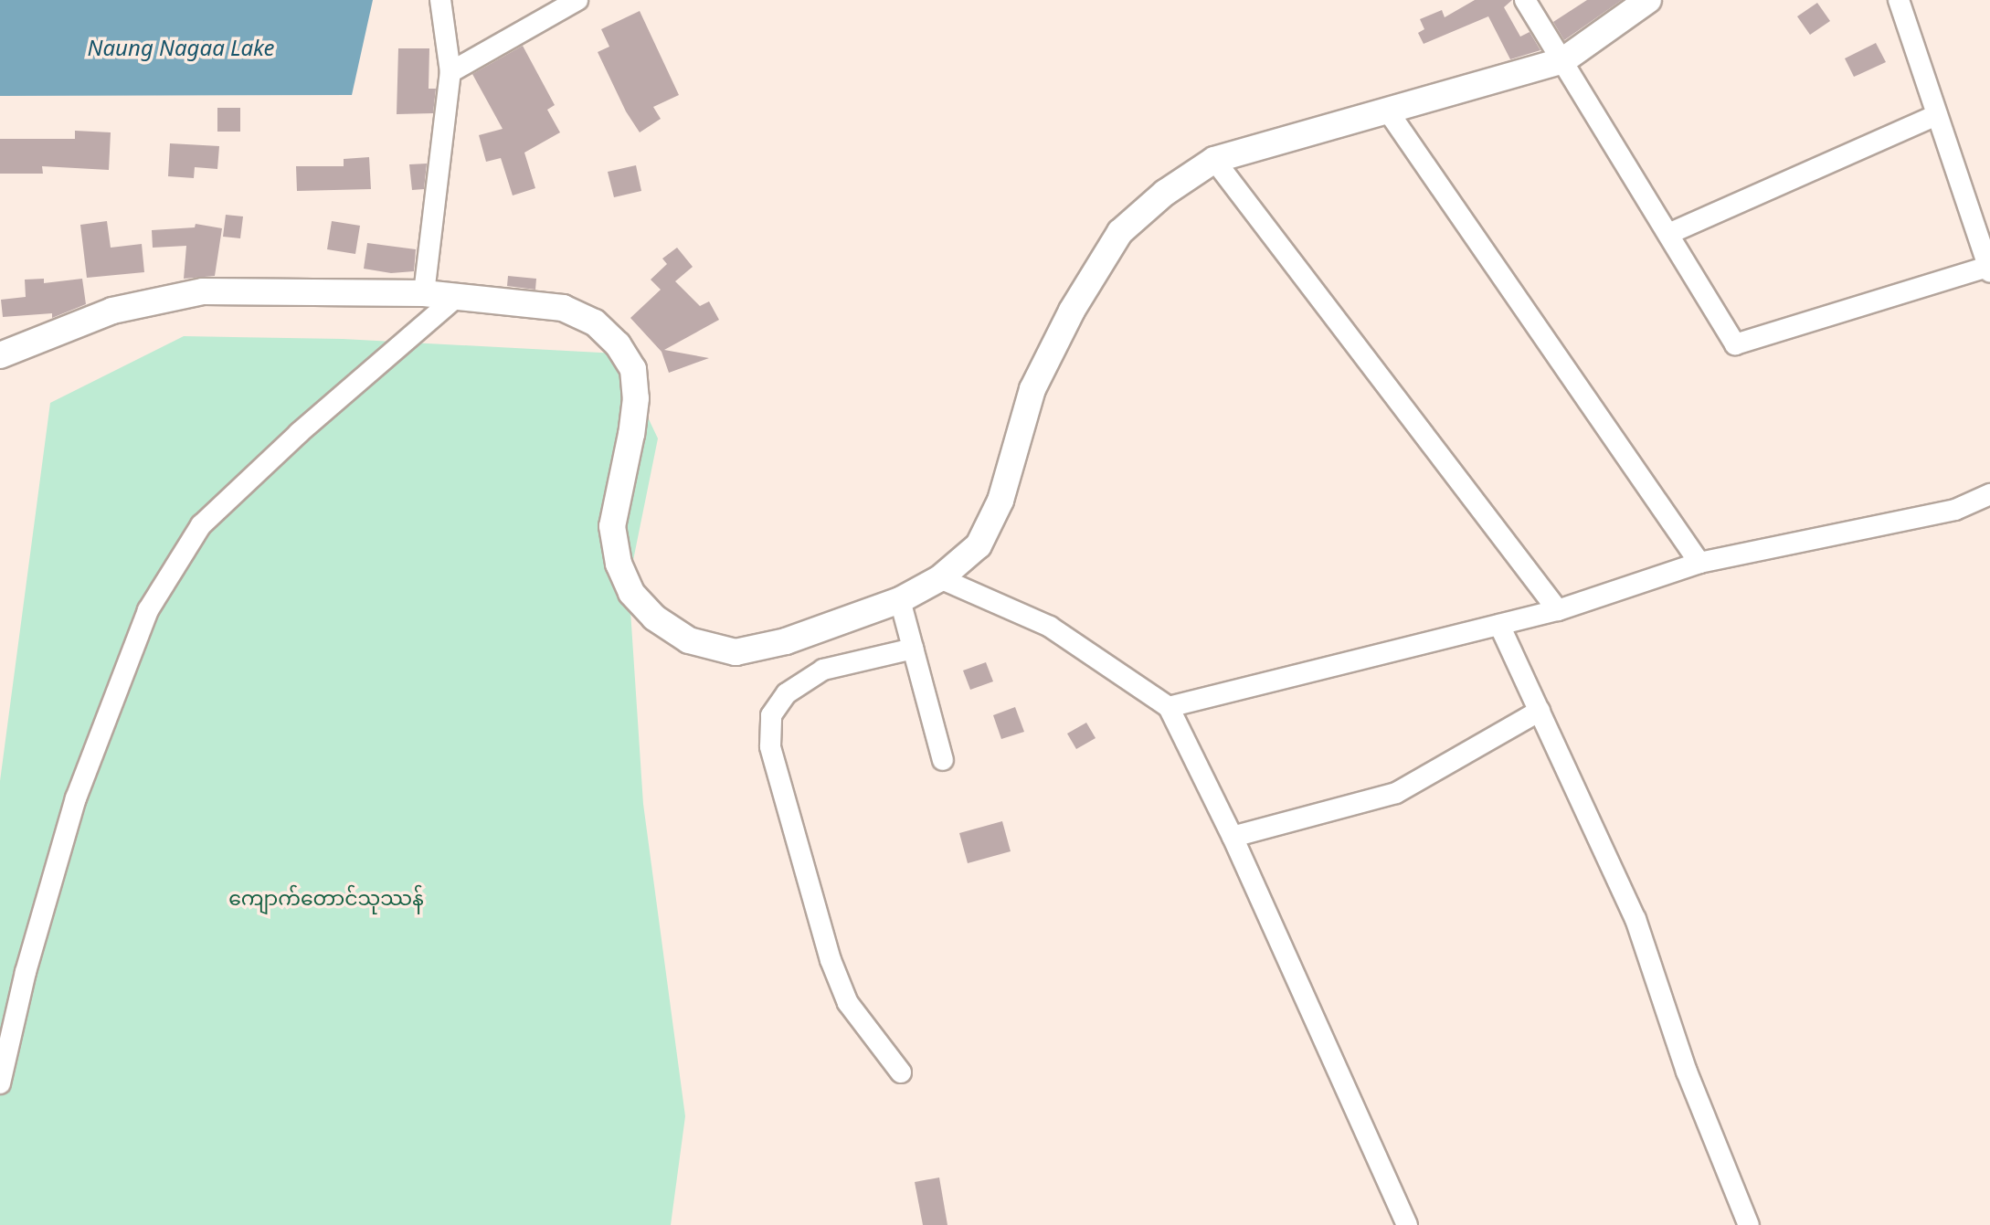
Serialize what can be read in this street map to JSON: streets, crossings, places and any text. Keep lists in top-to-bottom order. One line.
{"water":["Naung Nagaa Lake"],"parks":["ကျောက်တောင်သုဿန်"]}
